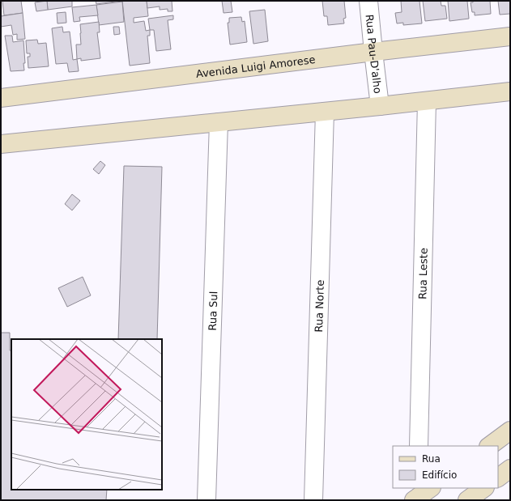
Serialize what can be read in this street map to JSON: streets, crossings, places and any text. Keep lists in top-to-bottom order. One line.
{"streets":{"street":["Rua Pau-D'alho","Avenida Luigi Amorese","Rua Leste","Rua Norte","Rua Sul"]},"crossings":[["Rua Pau-D'alho","Avenida Luigi Amorese"]],"legend":["Rua","Edifício"]}
